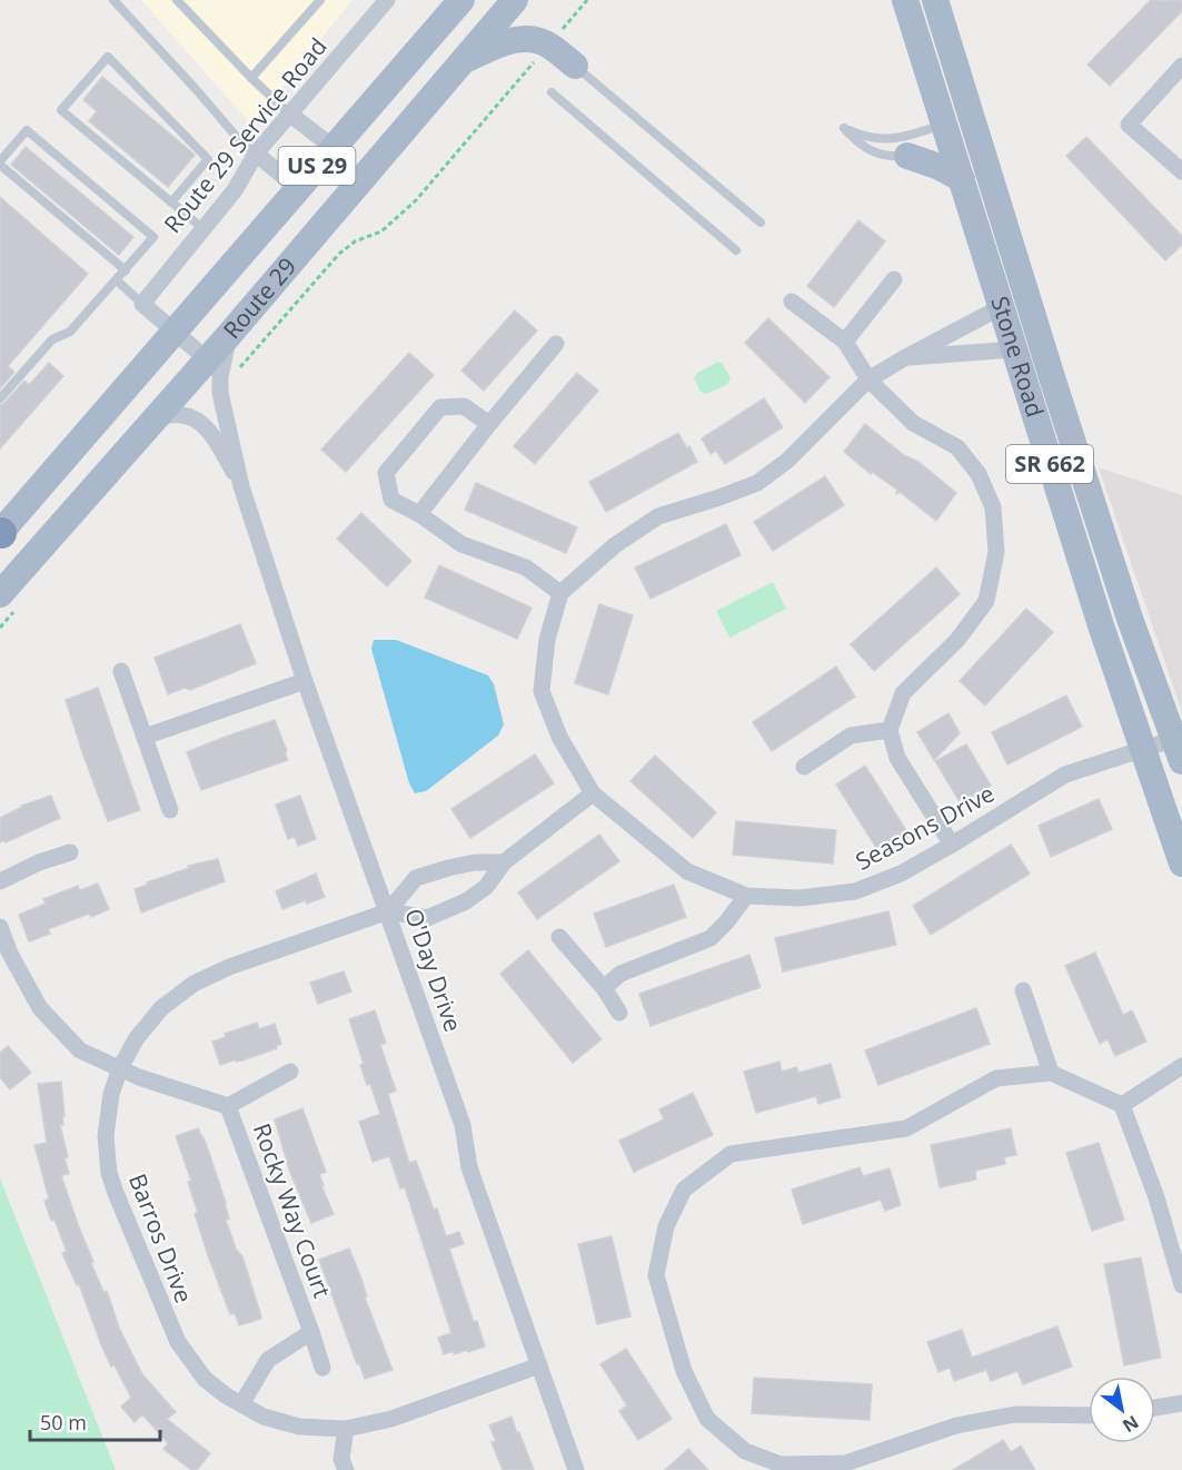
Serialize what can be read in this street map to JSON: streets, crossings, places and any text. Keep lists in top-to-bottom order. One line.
{"streets":{"main road":["US 29","Route 29","Stone Road","SR 662"],"street":["Route 29 Service Road","Seasons Drive","O'Day Drive","Rocky Way Court","Barros Drive"]},"crossings":[["Route 29","O'Day Drive"],["Stone Road","Seasons Drive"],["O'Day Drive","Barros Drive"],["Rocky Way Court","Barros Drive"]],"scale_bar":"50 m","north":"bottom right"}
